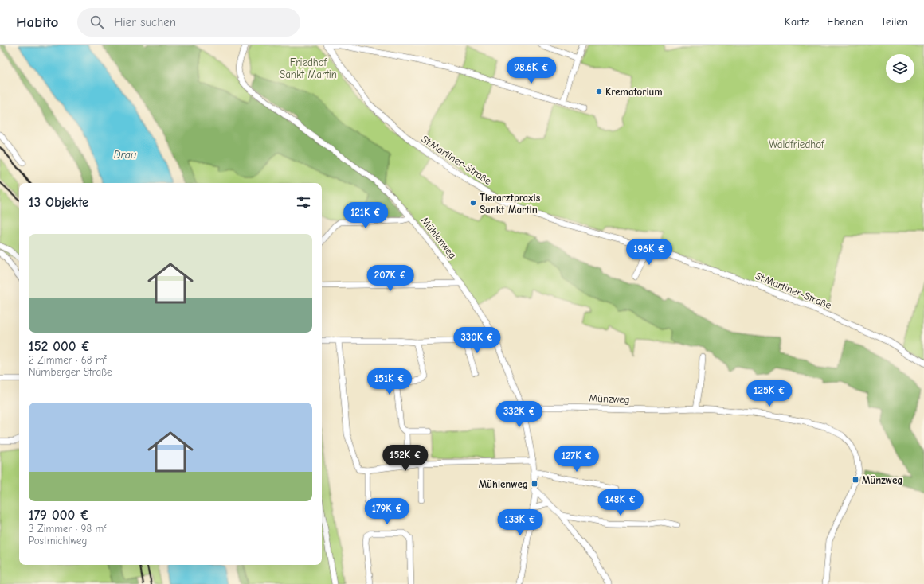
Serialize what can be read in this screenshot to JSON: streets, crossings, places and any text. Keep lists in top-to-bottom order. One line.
{"streets":{"street":["St.Martiner-Straße","Mühlenweg","Münzweg"]},"crossings":[["Mühlenweg","Münzweg"]],"water":["Drau"],"parks":["Friedhof Sankt Martin","Waldfriedhof"],"places":{"other":["Krematorium","Tierarztpraxis Sankt Martin"],"transit":["Münzweg","Mühlenweg"]},"page":{"header":"Habito","search":"Hier suchen","nav":["Karte","Ebenen","Teilen"],"price":["98.6K €","121K €","196K €","207K €","330K €","151K €","125K €","332K €","152K €","127K €","148K €","179K €","133K €"],"heading":"13 Objekte","list":[{"name":"152 000 €","note":"2 Zimmer · 68 m² · Nürnberger Straße"},{"name":"179 000 €","note":"3 Zimmer · 98 m² · Postmichlweg"}]}}
